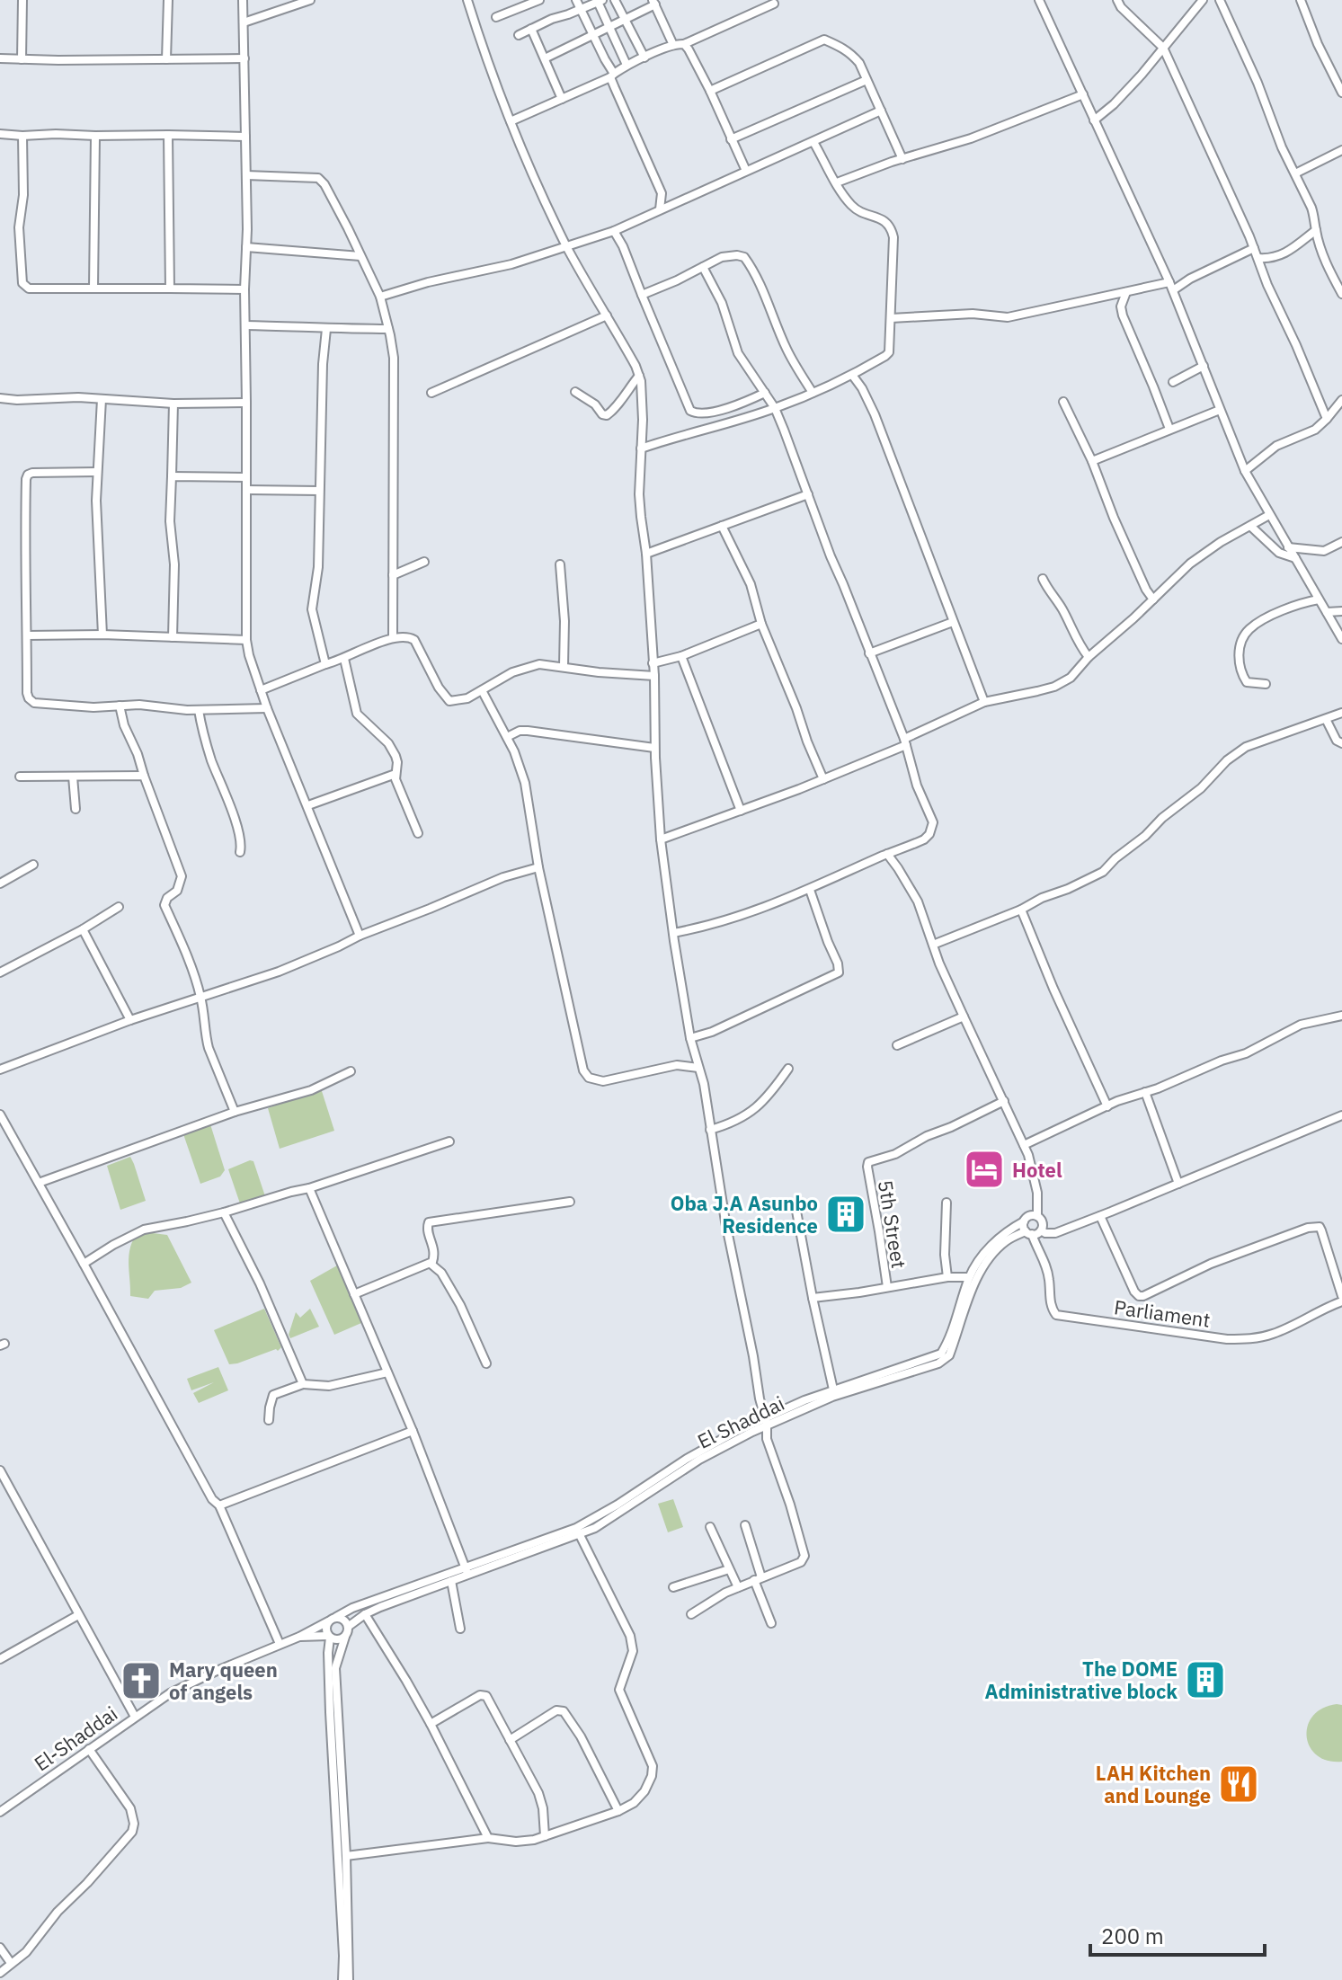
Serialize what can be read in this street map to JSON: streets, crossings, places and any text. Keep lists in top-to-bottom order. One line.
{"streets":{"street":["5th Street","Parliament","El Shaddai","El-Shaddai"]},"crossings":[["Parliament","El Shaddai"]],"places":{"hotel":["Hotel"],"building":["Oba J.A Asunbo Residence","The DOME Administrative block"],"church":["Mary queen of angels"],"restaurant":["LAH Kitchen and Lounge"]},"scale_bar":"200 m"}
